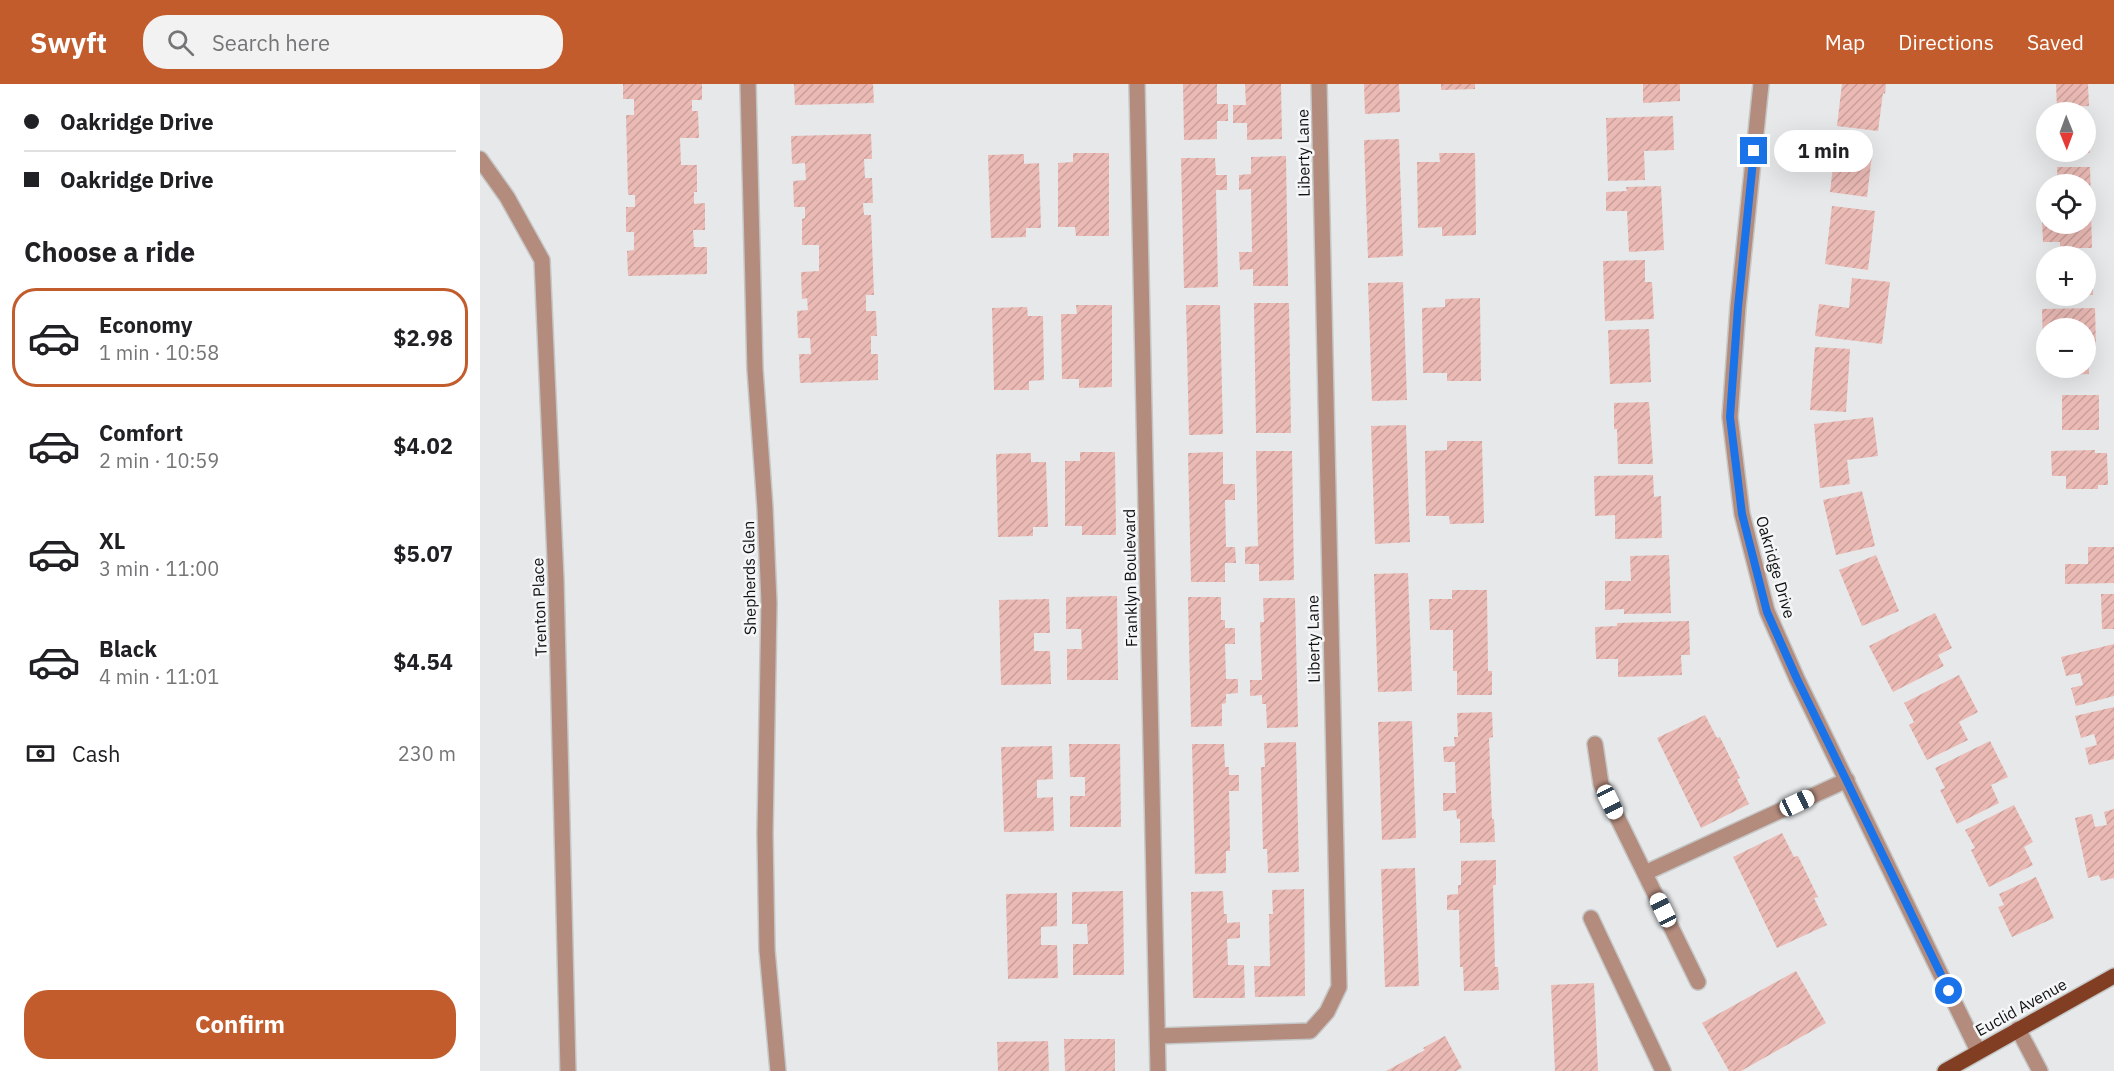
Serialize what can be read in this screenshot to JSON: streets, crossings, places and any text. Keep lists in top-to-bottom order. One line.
{"streets":{"main road":["Euclid Avenue"],"street":["Liberty Lane","Oakridge Drive","Shepherds Glen","Franklyn Boulevard","Trenton Place"]},"crossings":[["Liberty Lane","Franklyn Boulevard"],["Oakridge Drive","Euclid Avenue"]],"north":"bottom","page":{"header":"Swyft","search":"Search here","nav":["Map","Directions","Saved"],"banner":["Oakridge Drive","Oakridge Drive"],"map_buttons":["+","−"],"bubble":"1 min","heading":"Choose a ride","list":[{"name":"Economy","note":"1 min · 10:58","value":"$2.98"},{"name":"Comfort","note":"2 min · 10:59","value":"$4.02"},{"name":"XL","note":"3 min · 11:00","value":"$5.07"},{"name":"Black","note":"4 min · 11:01","value":"$4.54"}],"pay":["Cash","230 m"],"buttons":"Confirm"}}
